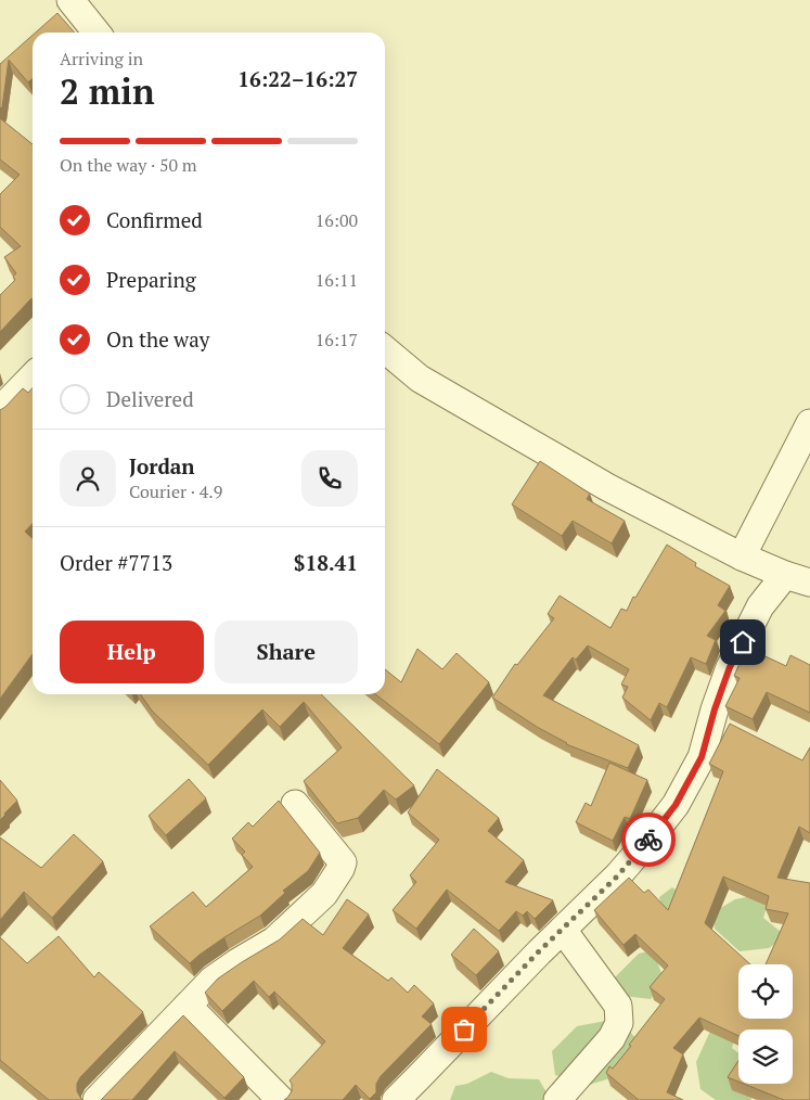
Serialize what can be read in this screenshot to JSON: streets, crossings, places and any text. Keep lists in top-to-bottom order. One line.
{"page":{"heading":["2 min","Arriving in","16:22–16:27"],"panel":["Jordan","Courier · 4.9","Order #7713","$18.41"],"bar":"On the way · 50 m","list":[["Confirmed","16:00"],["Preparing","16:11"],["On the way","16:17"],"Delivered"],"buttons":["Help","Share"]}}
